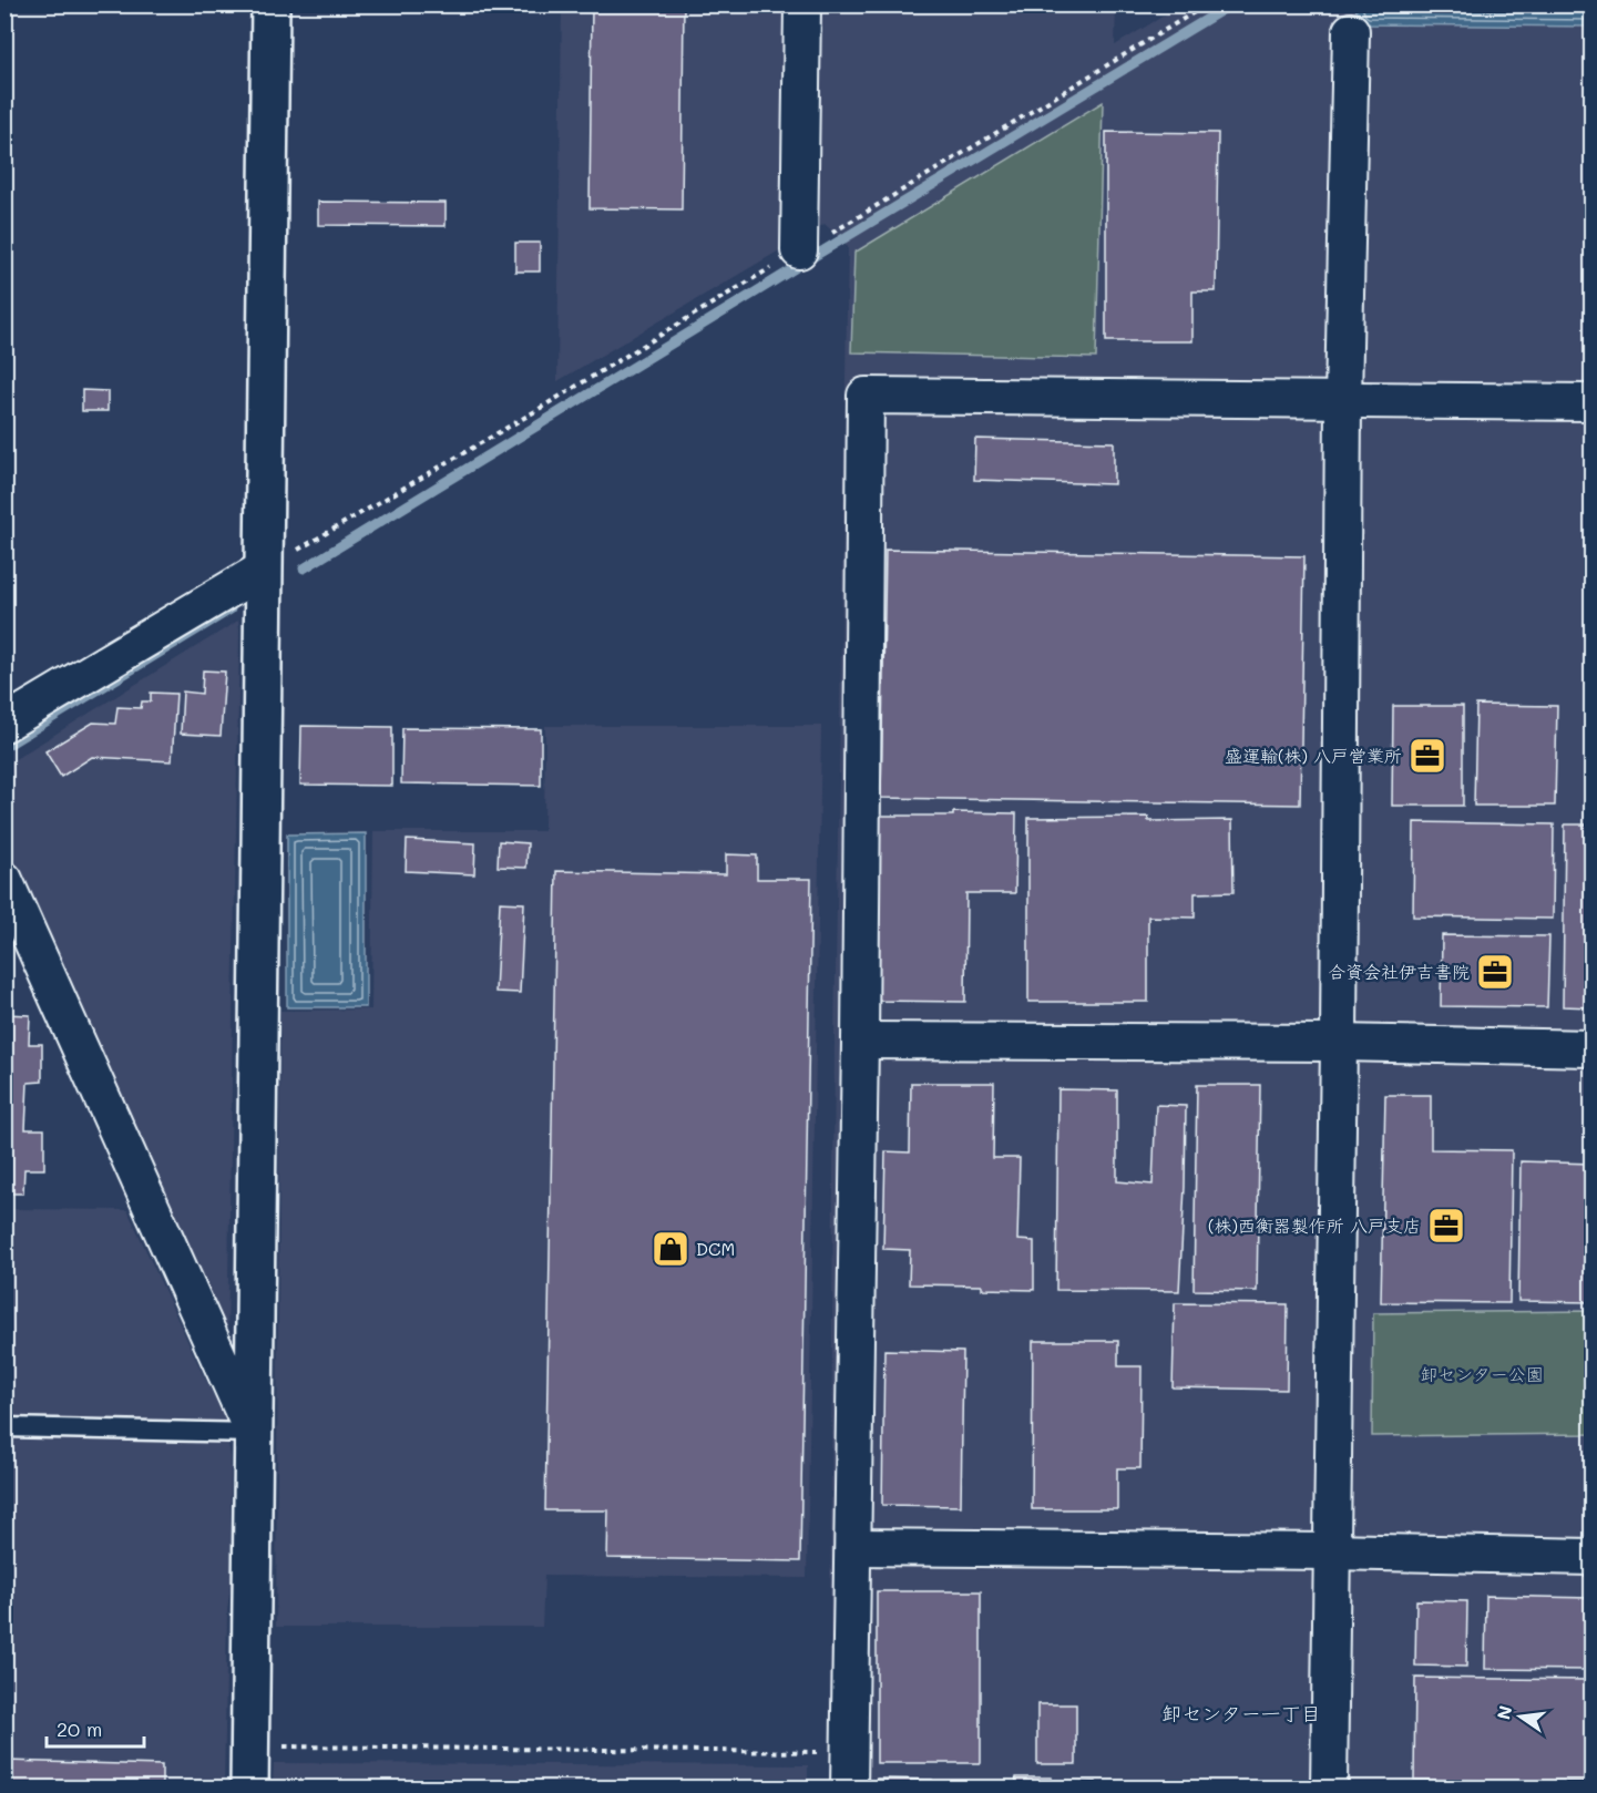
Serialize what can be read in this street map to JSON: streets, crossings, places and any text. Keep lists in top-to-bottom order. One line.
{"districts":["卸センター一丁目"],"parks":["卸センター公園"],"places":{"office":["盛運輸(株) 八戸営業所","合資会社伊吉書院","(株)西衡器製作所 八戸支店"],"shop":["DCM"]},"scale_bar":"20 m","north":"left"}
